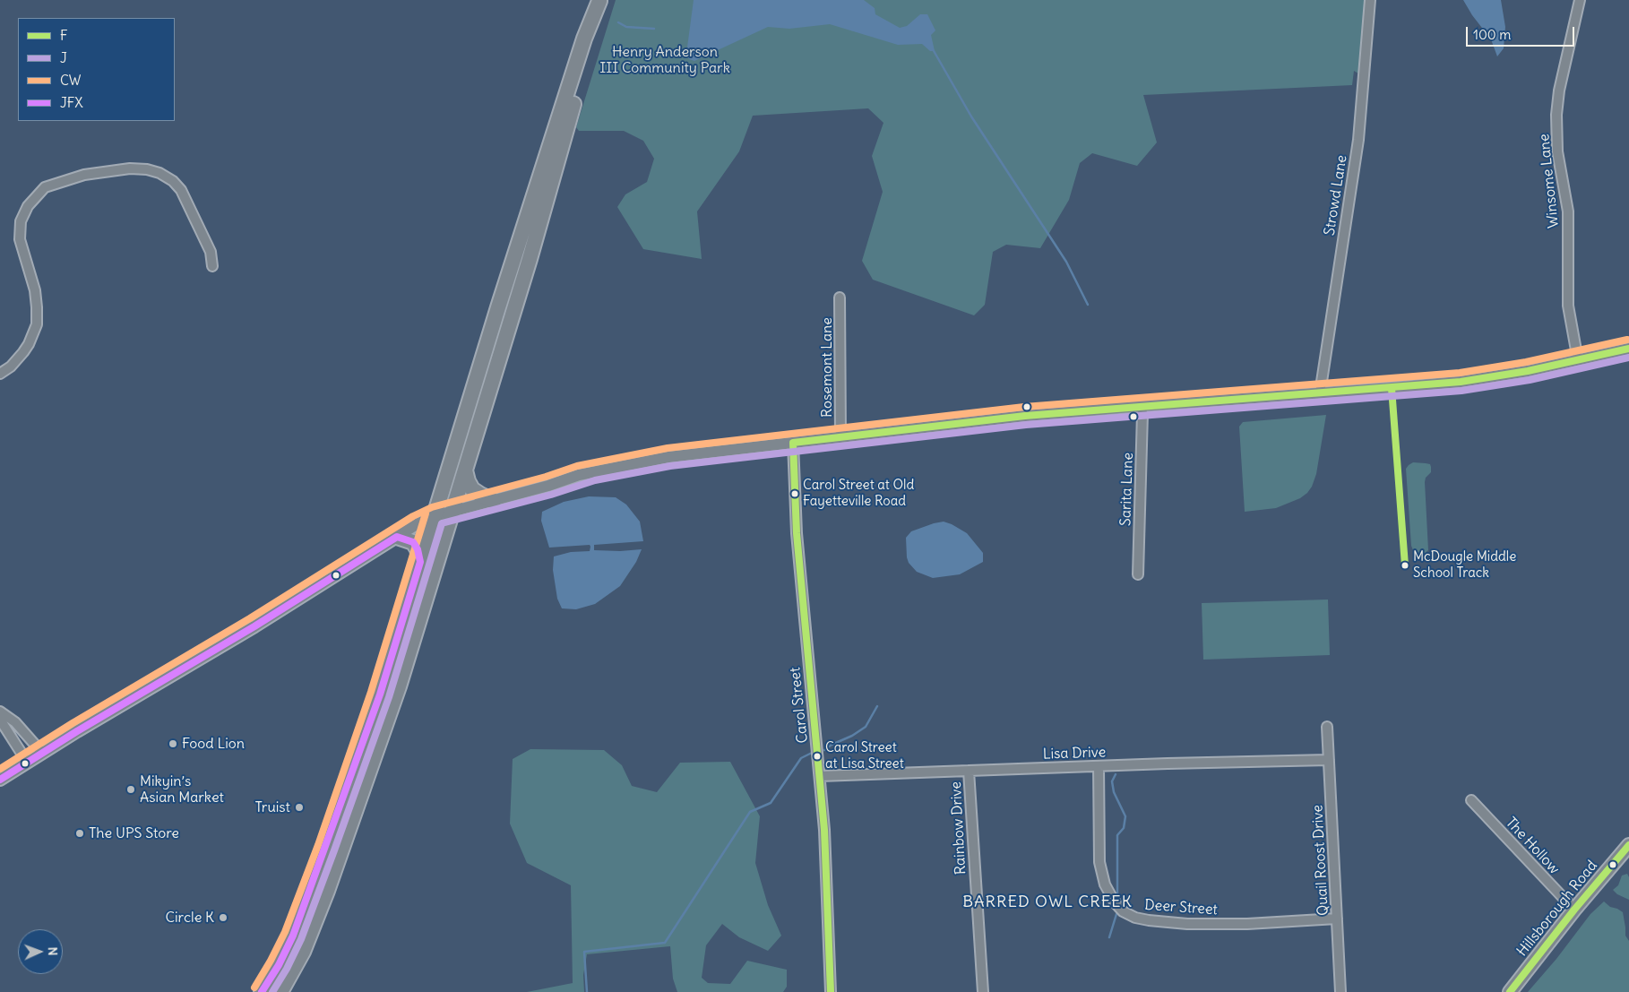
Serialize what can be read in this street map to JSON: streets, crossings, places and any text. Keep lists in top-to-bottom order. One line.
{"streets":{"main road":["Hillsborough Road"],"street":["Winsome Lane","Strowd Lane","Rosemont Lane","Sarita Lane","Carol Street","Lisa Drive","Rainbow Drive","The Hollow","Quail Roost Drive","Deer Street"]},"crossings":[["Carol Street","Lisa Drive"],["Lisa Drive","Rainbow Drive"],["Lisa Drive","Quail Roost Drive"],["Lisa Drive","Deer Street"],["The Hollow","Hillsborough Road"],["Quail Roost Drive","Deer Street"]],"districts":["BARRED OWL CREEK"],"parks":["Henry Anderson III Community Park"],"places":["Carol Street at Old Fayetteville Road","McDougle Middle School Track","Food Lion","Carol Street at Lisa Street","Mikyin’s Asian Market","Truist","The UPS Store","Circle K"],"lines":["transit line CW","transit line F","transit line J","transit line JFX"],"legend":["F","J","CW","JFX"],"scale_bar":"100 m","north":"right"}
